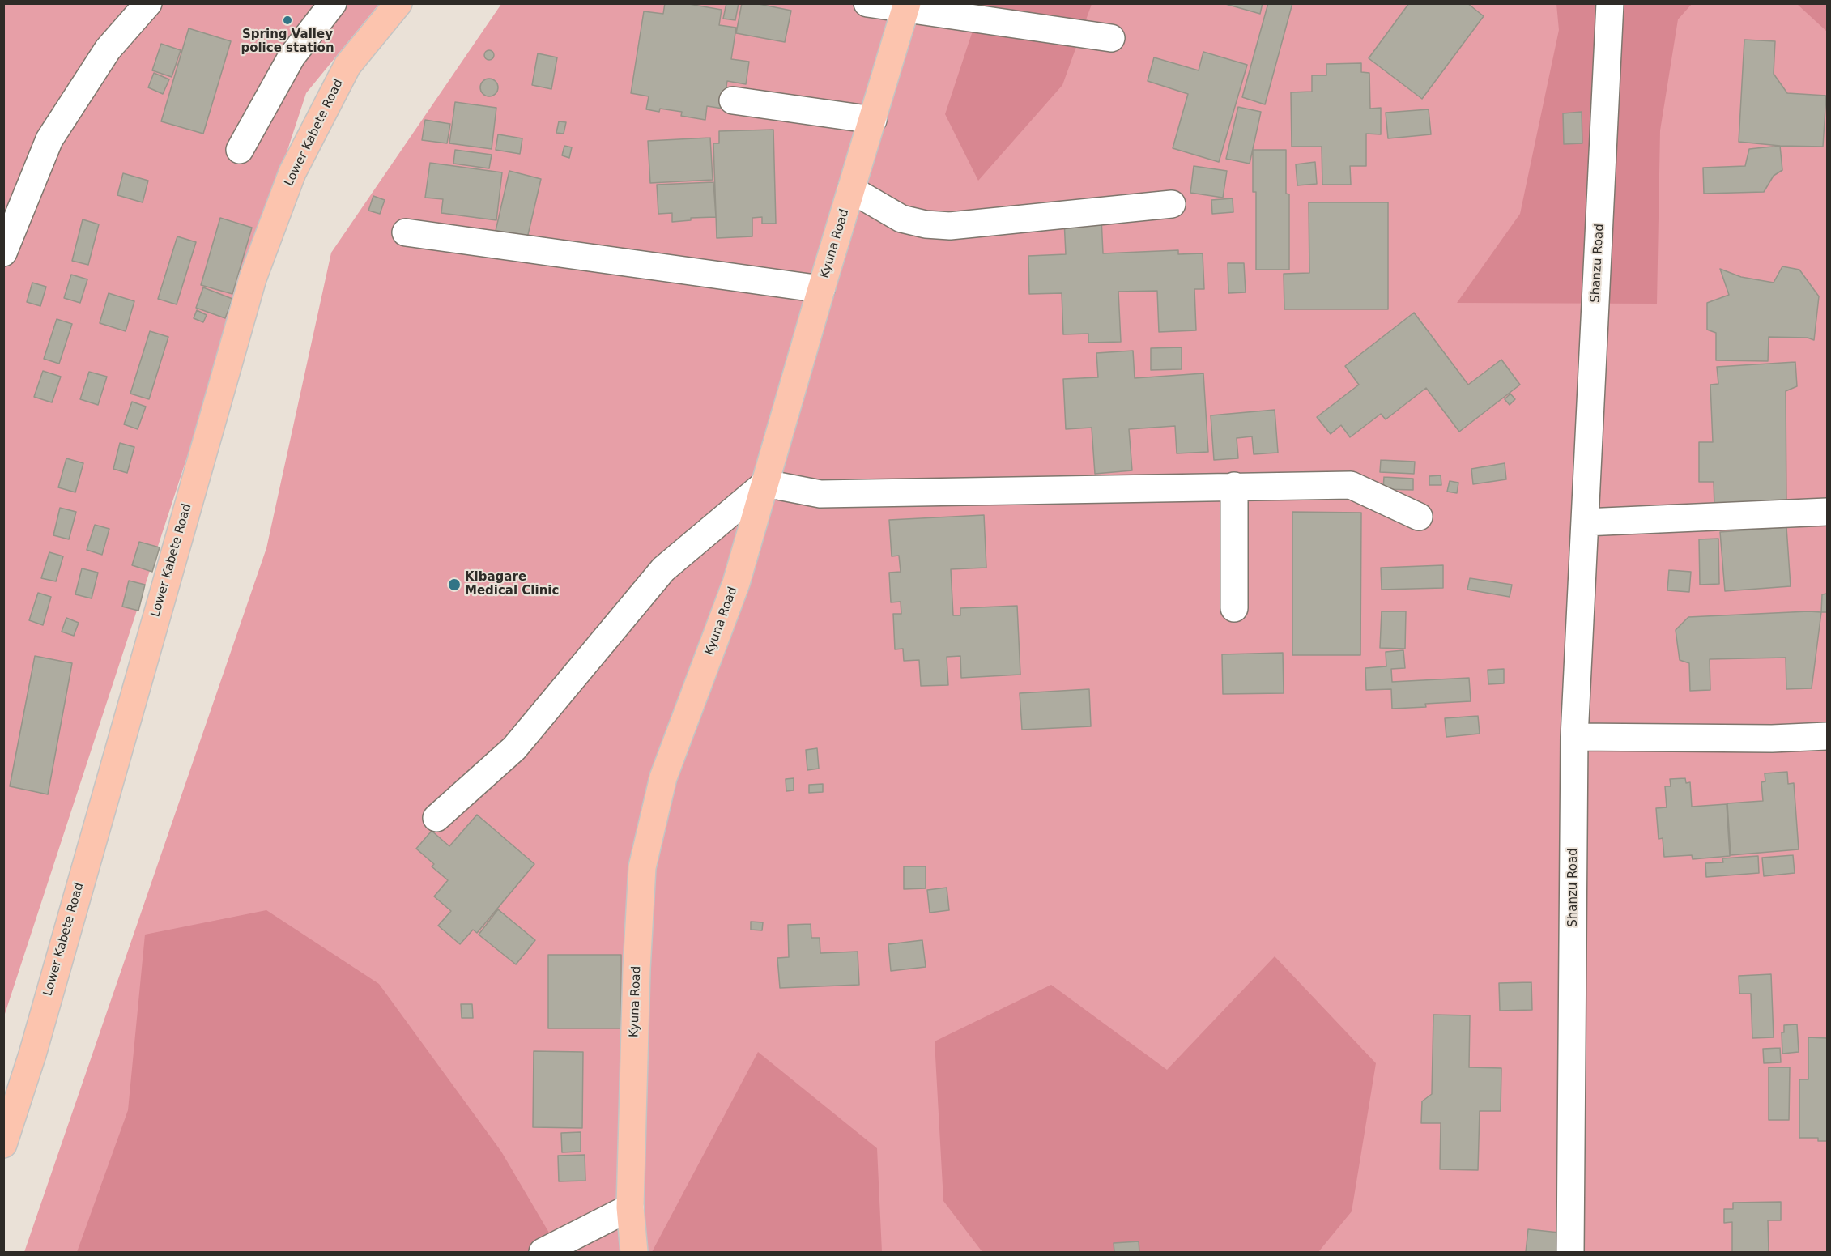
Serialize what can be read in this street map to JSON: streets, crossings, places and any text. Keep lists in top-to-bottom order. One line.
{"streets":{"main road":["Lower Kabete Road","Kyuna Road"],"street":["Shanzu Road"]},"places":["Spring Valley police station","Kibagare Medical Clinic"]}
